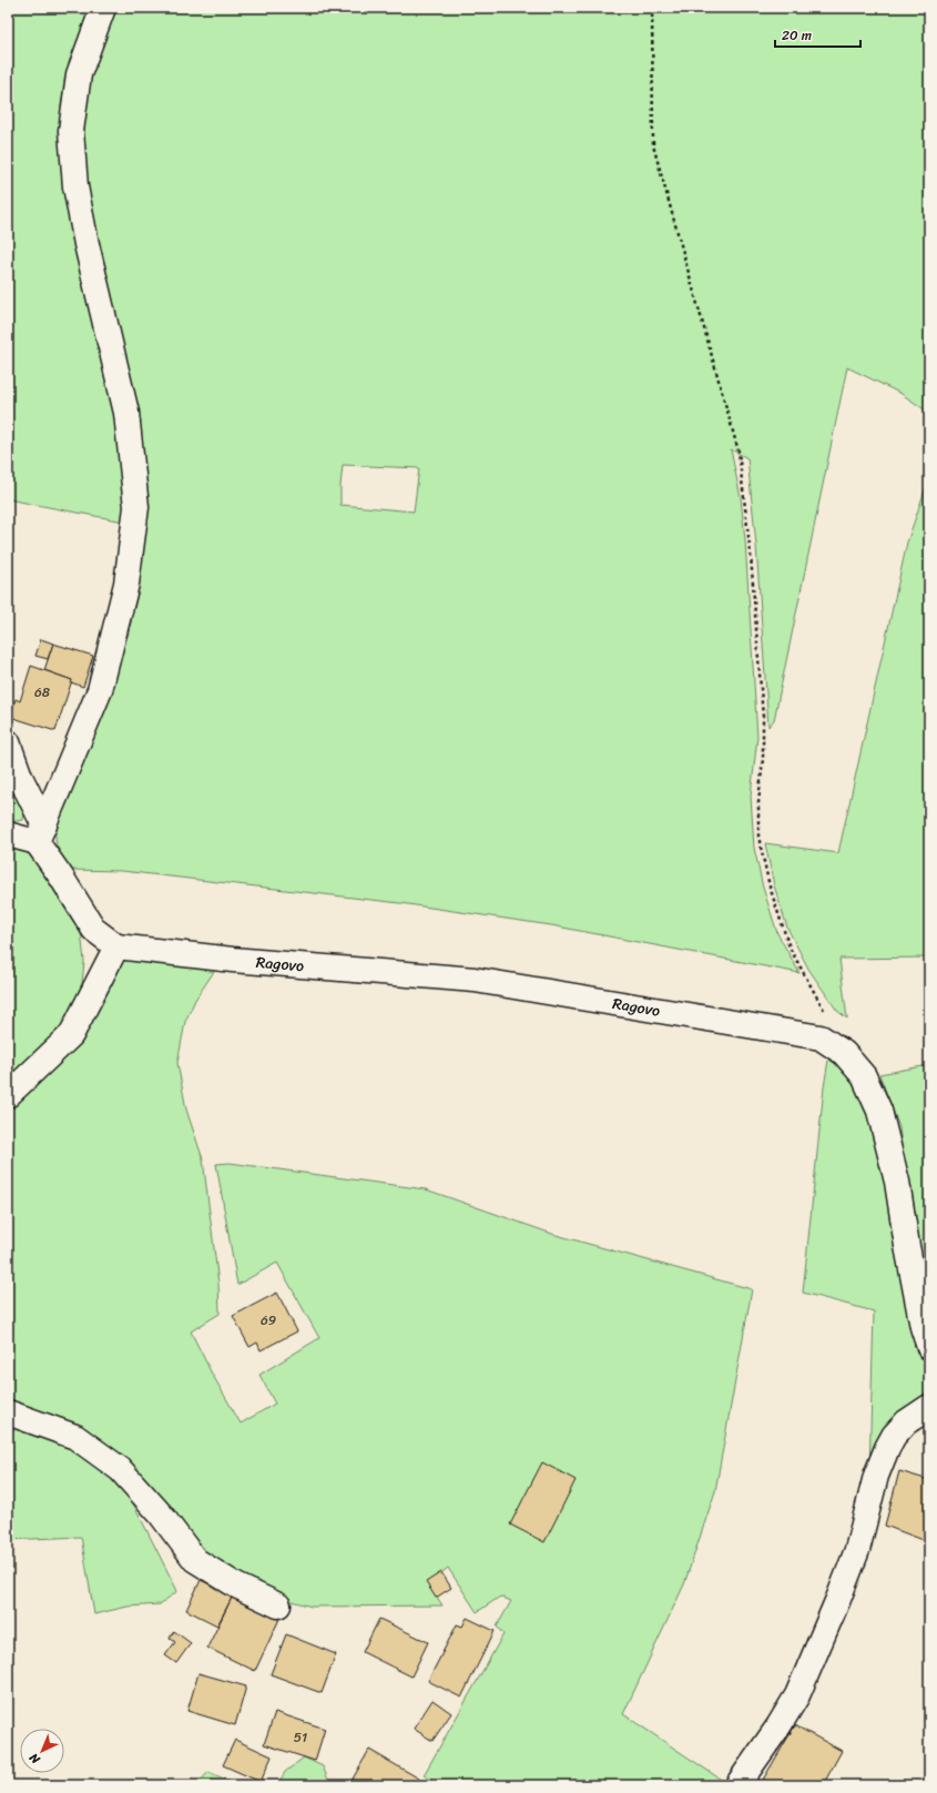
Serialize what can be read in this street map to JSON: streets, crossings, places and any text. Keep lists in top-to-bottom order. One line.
{"streets":{"street":["Ragovo"]},"house_numbers":["68","69","51"],"scale_bar":"20 m","north":"bottom left"}
